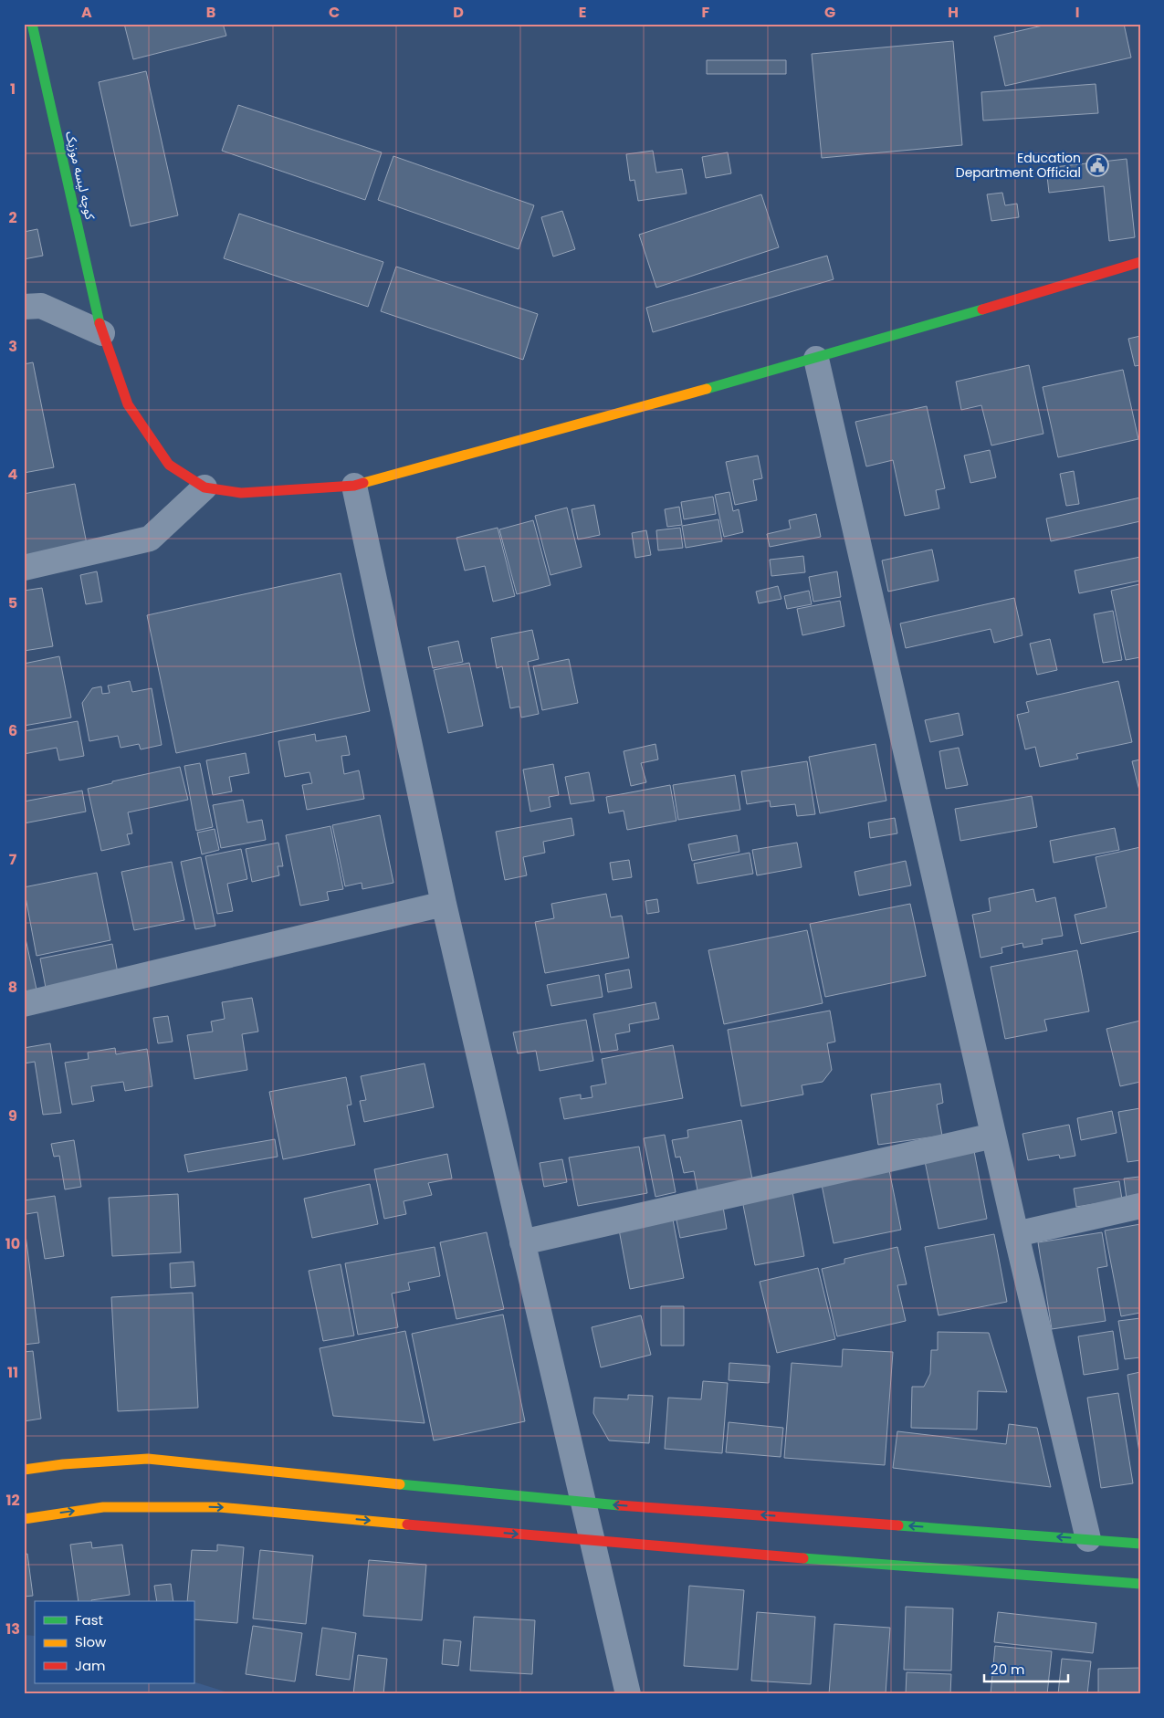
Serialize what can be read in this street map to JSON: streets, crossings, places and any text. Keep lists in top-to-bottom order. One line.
{"streets":{"main road":["کوچه لیسه موزیک"]},"places":{"public building":["Education Department Official"]},"legend":["Fast","Slow","Jam"],"scale_bar":"20 m","grid":{"columns":["A","B","C","D","E","F","G","H","I"],"rows":["1","2","3","4","5","6","7","8","9","10","11","12","13"]}}
